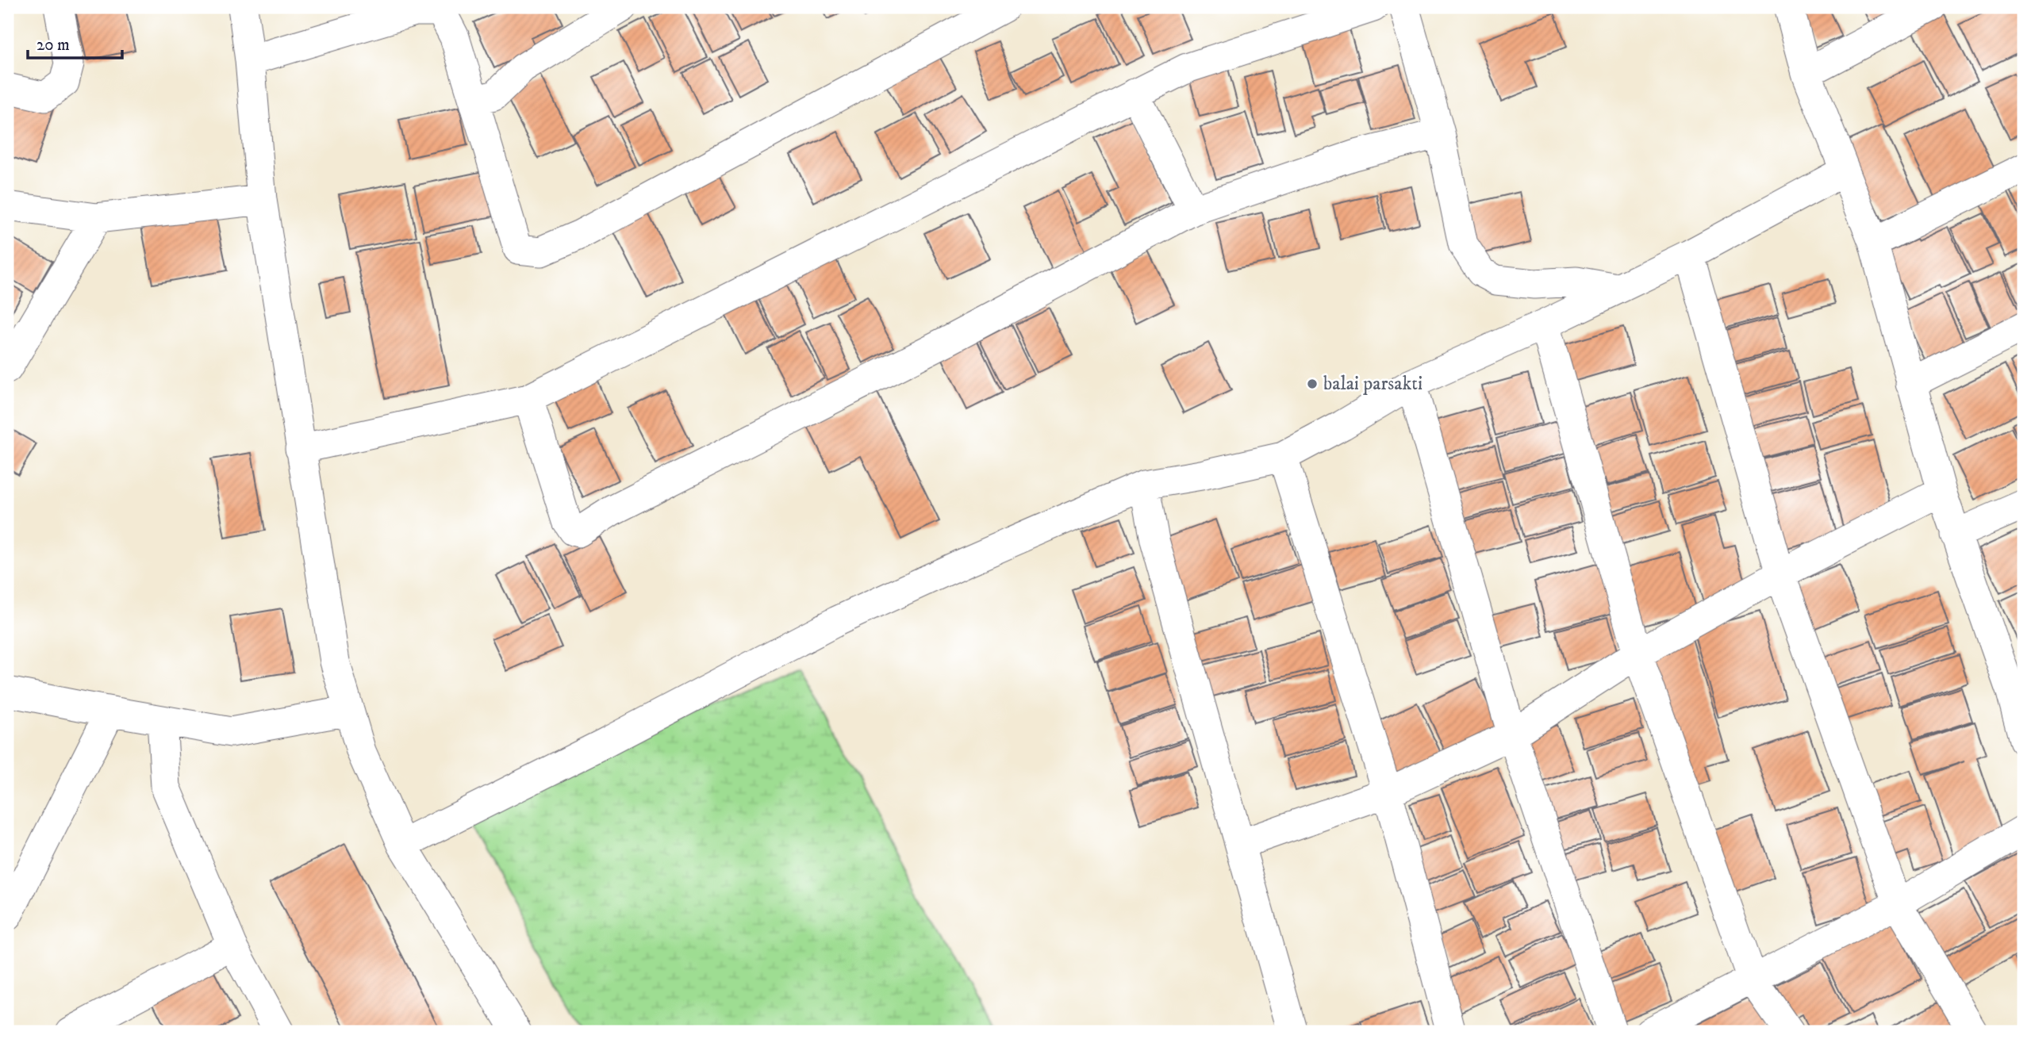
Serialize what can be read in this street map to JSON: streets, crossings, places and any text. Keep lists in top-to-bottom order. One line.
{"places":["balai parsakti"],"scale_bar":"20 m"}
